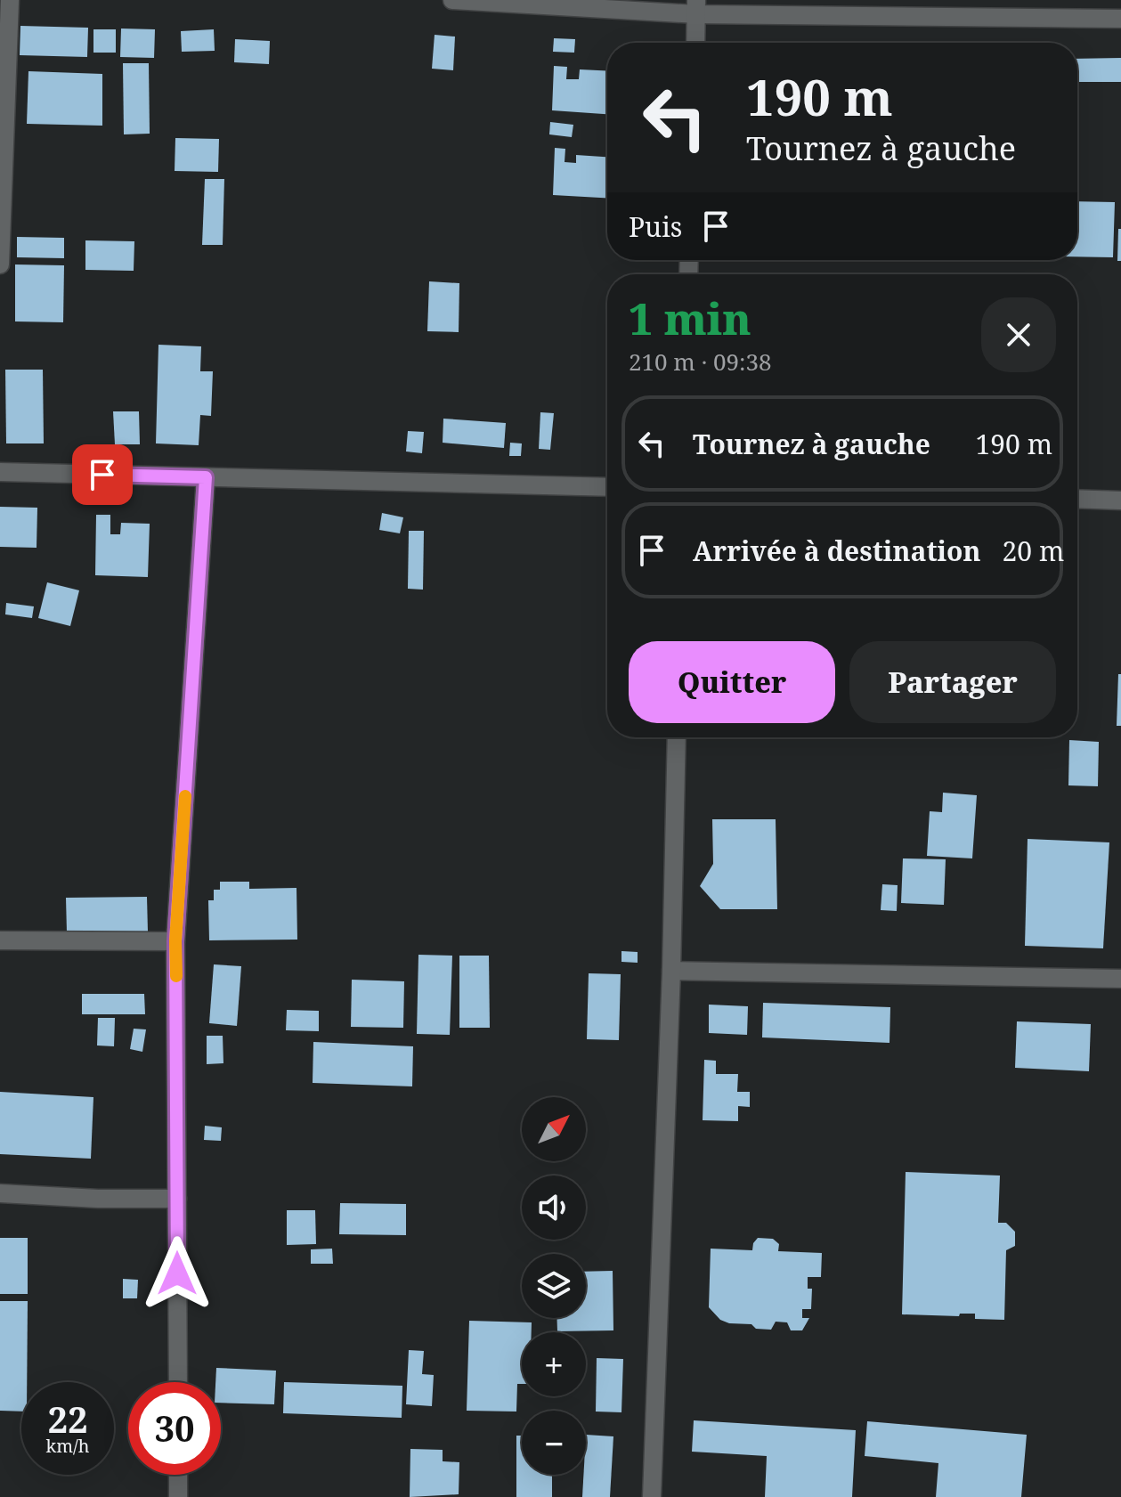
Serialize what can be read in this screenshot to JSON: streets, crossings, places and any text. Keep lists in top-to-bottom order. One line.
{"north":"top right","page":{"turn":["190 m","Tournez à gauche"],"then":"Puis","heading":["1 min","210 m · 09:38"],"list":[{"name":"Tournez à gauche","value":"190 m"},{"name":"Arrivée à destination","value":"20 m"}],"buttons":["Quitter","Partager"],"map_buttons":["+","−"],"speed":"22 km/h","limit":"30"}}
